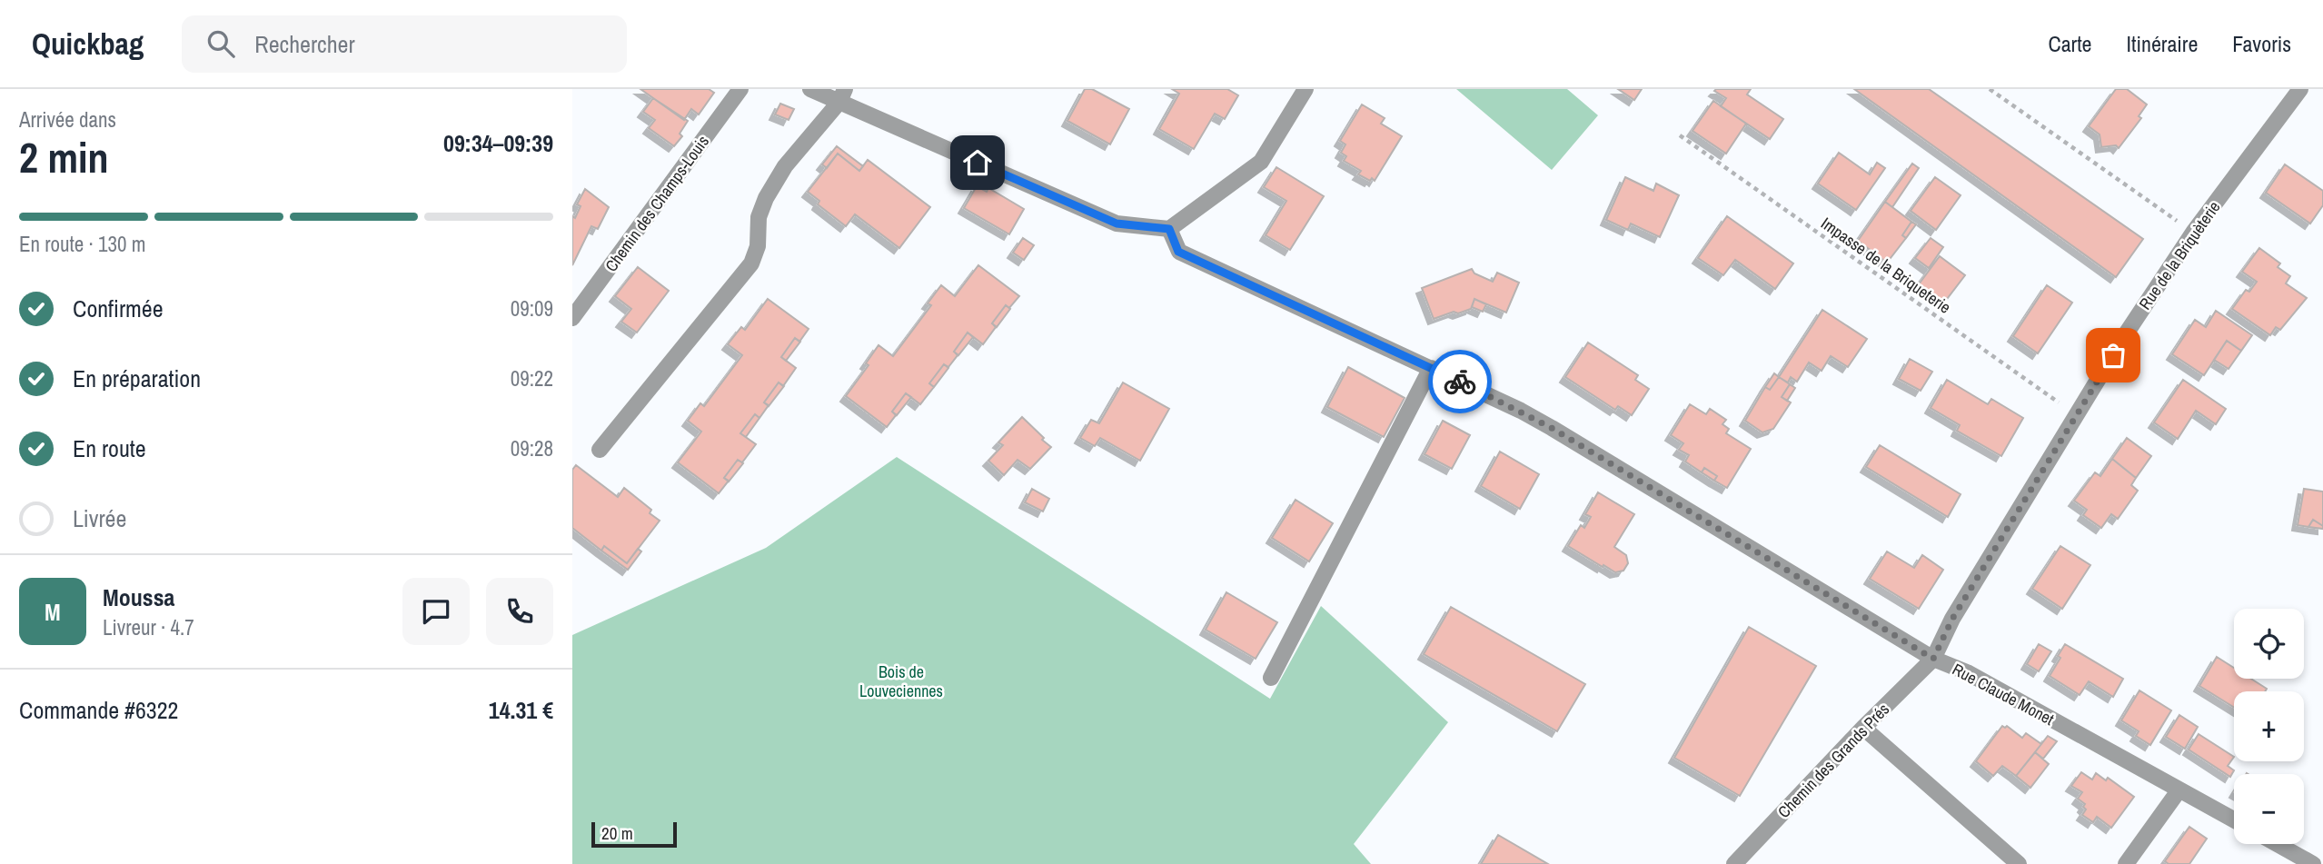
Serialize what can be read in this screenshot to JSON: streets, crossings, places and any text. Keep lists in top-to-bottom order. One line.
{"streets":{"street":["Chemin des Champs-Louis","Rue de la Briquèterie","Rue Claude Monet","Chemin des Grands Prés"],"path":["Impasse de la Briqueterie"]},"crossings":[["Rue de la Briquèterie","Impasse de la Briqueterie"],["Rue de la Briquèterie","Rue Claude Monet"],["Rue de la Briquèterie","Chemin des Grands Prés"],["Rue Claude Monet","Chemin des Grands Prés"]],"parks":["Bois de Louveciennes"],"scale_bar":"20 m","page":{"header":"Quickbag","search":"Rechercher","nav":["Carte","Itinéraire","Favoris"],"heading":["2 min","Arrivée dans","09:34–09:39"],"panel":["Moussa","Livreur · 4.7","Commande #6322","14.31 €"],"bar":"En route · 130 m","list":[["Confirmée","09:09"],["En préparation","09:22"],["En route","09:28"],"Livrée"],"round":"M","map_buttons":["+","−"],"scale":"20 m"}}
